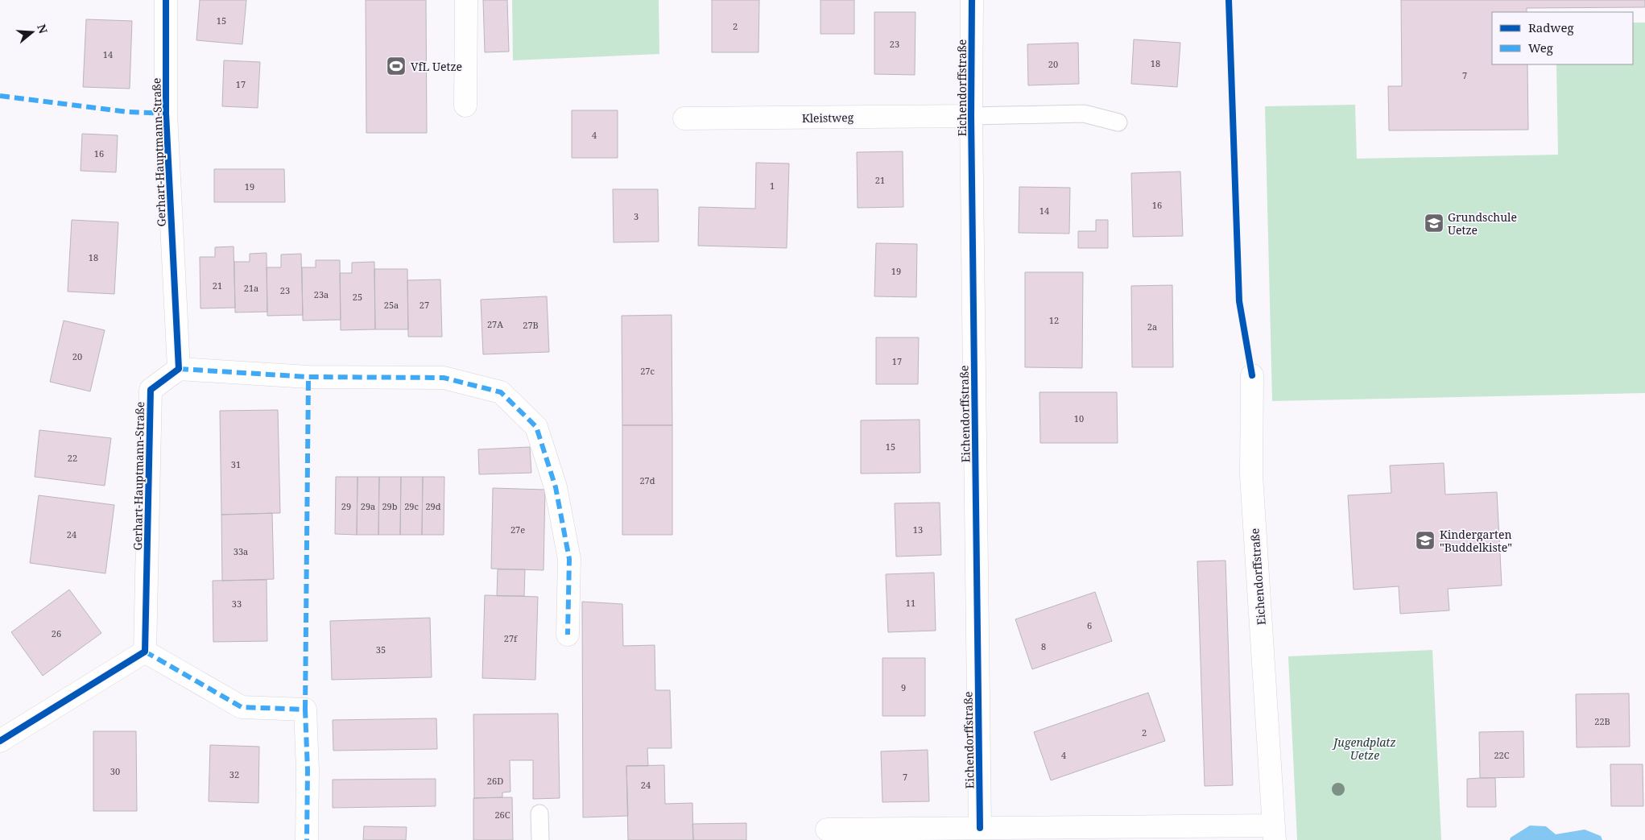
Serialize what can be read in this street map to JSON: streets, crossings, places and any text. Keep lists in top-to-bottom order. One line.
{"streets":{"street":["Eichendorffstraße","Kleistweg","Gerhart-Hauptmann-Straße"]},"crossings":[["Eichendorffstraße","Kleistweg"]],"parks":["Jugendplatz Uetze"],"places":{"sports":["VfL Uetze"],"school or university":["Grundschule Uetze","Kindergarten \"Buddelkiste\""]},"house_numbers":["15","2","23","14","18","20","7","17","4","16","21","1","19","16","14","3","18","19","21","21a","23","23a","25","25a","27","12","27A","27B","2a","20","17","27c","10","15","22","31","27d","29","29a","29b","29c","29d","27e","13","24","33a","11","33","6","26","27f","8","35","9","22B","2","4","22C","30","32","7","26D","24","26C"],"legend":["Radweg","Weg"],"north":"right"}
